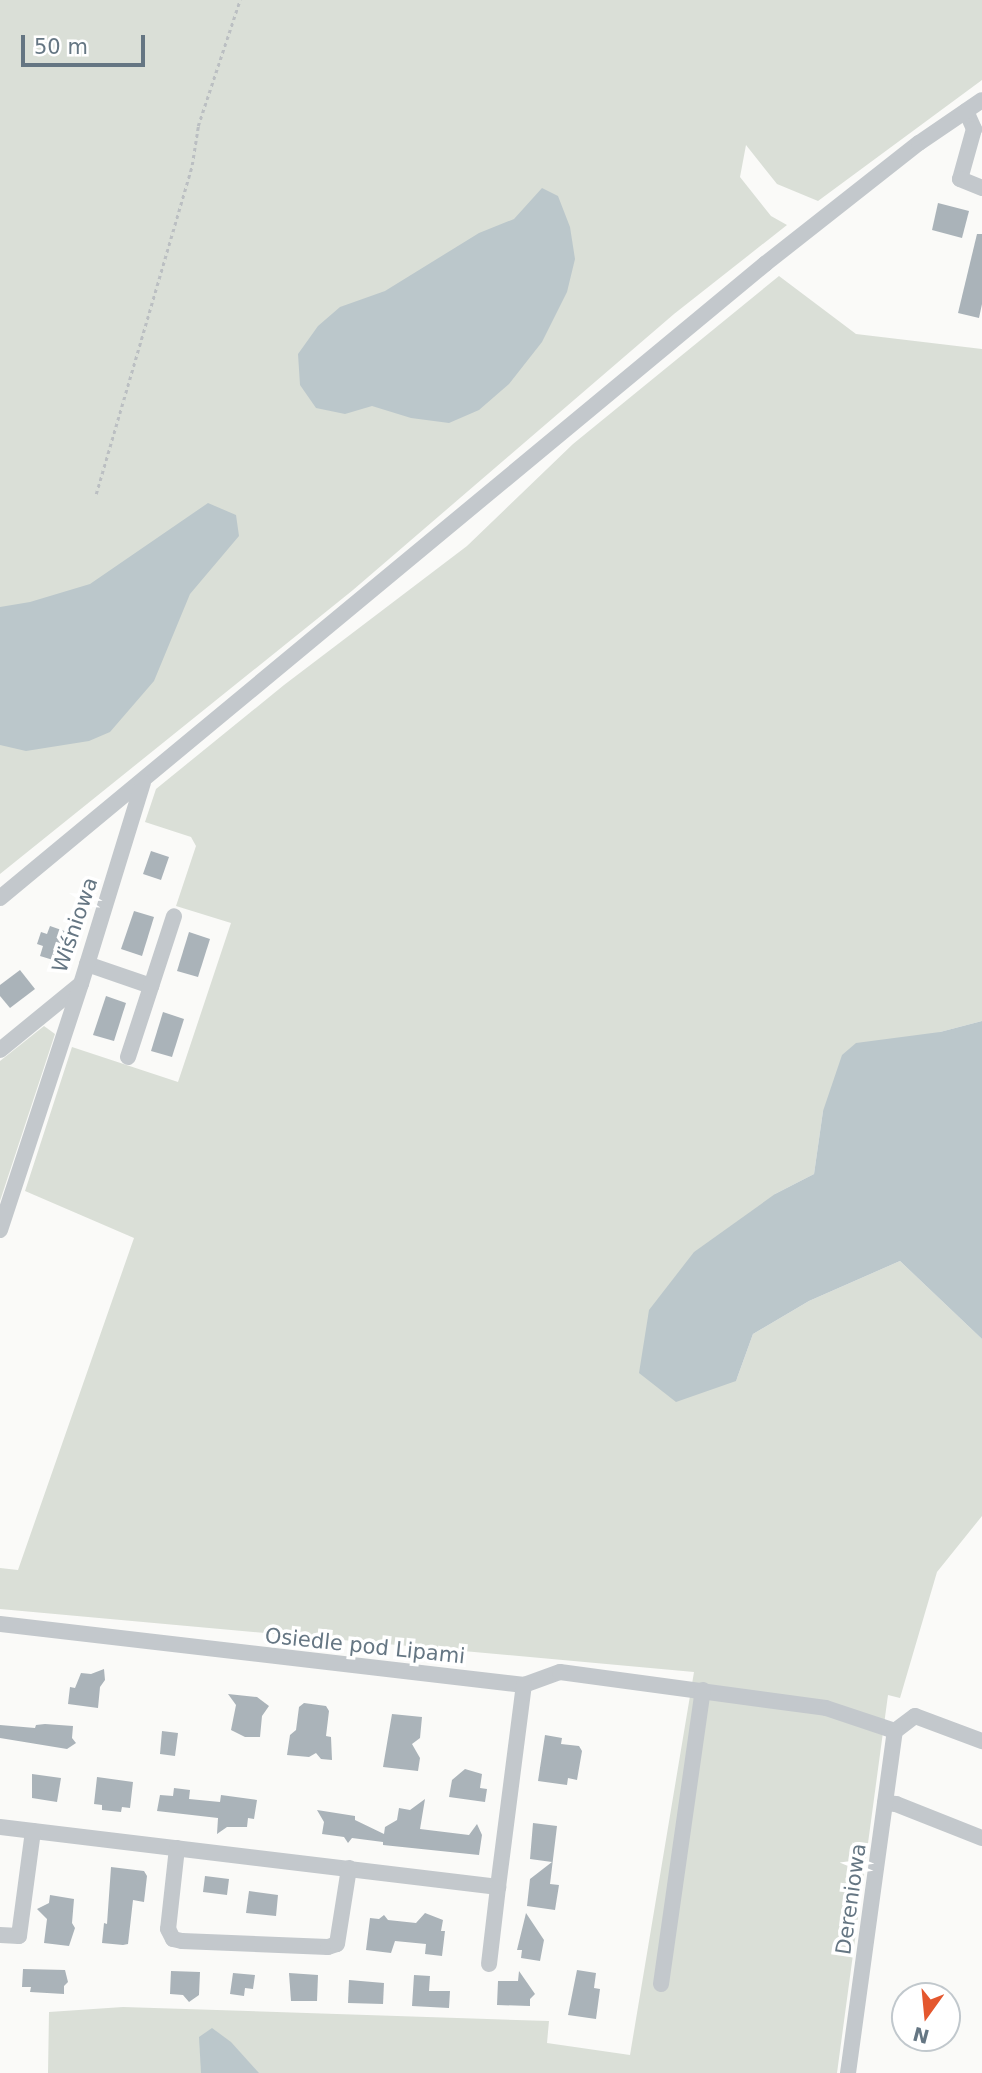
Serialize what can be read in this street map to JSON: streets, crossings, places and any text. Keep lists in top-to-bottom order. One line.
{"streets":{"street":["Wiśniowa","Osiedle pod Lipami","Dereniowa"]},"scale_bar":"50 m","north":"bottom"}
